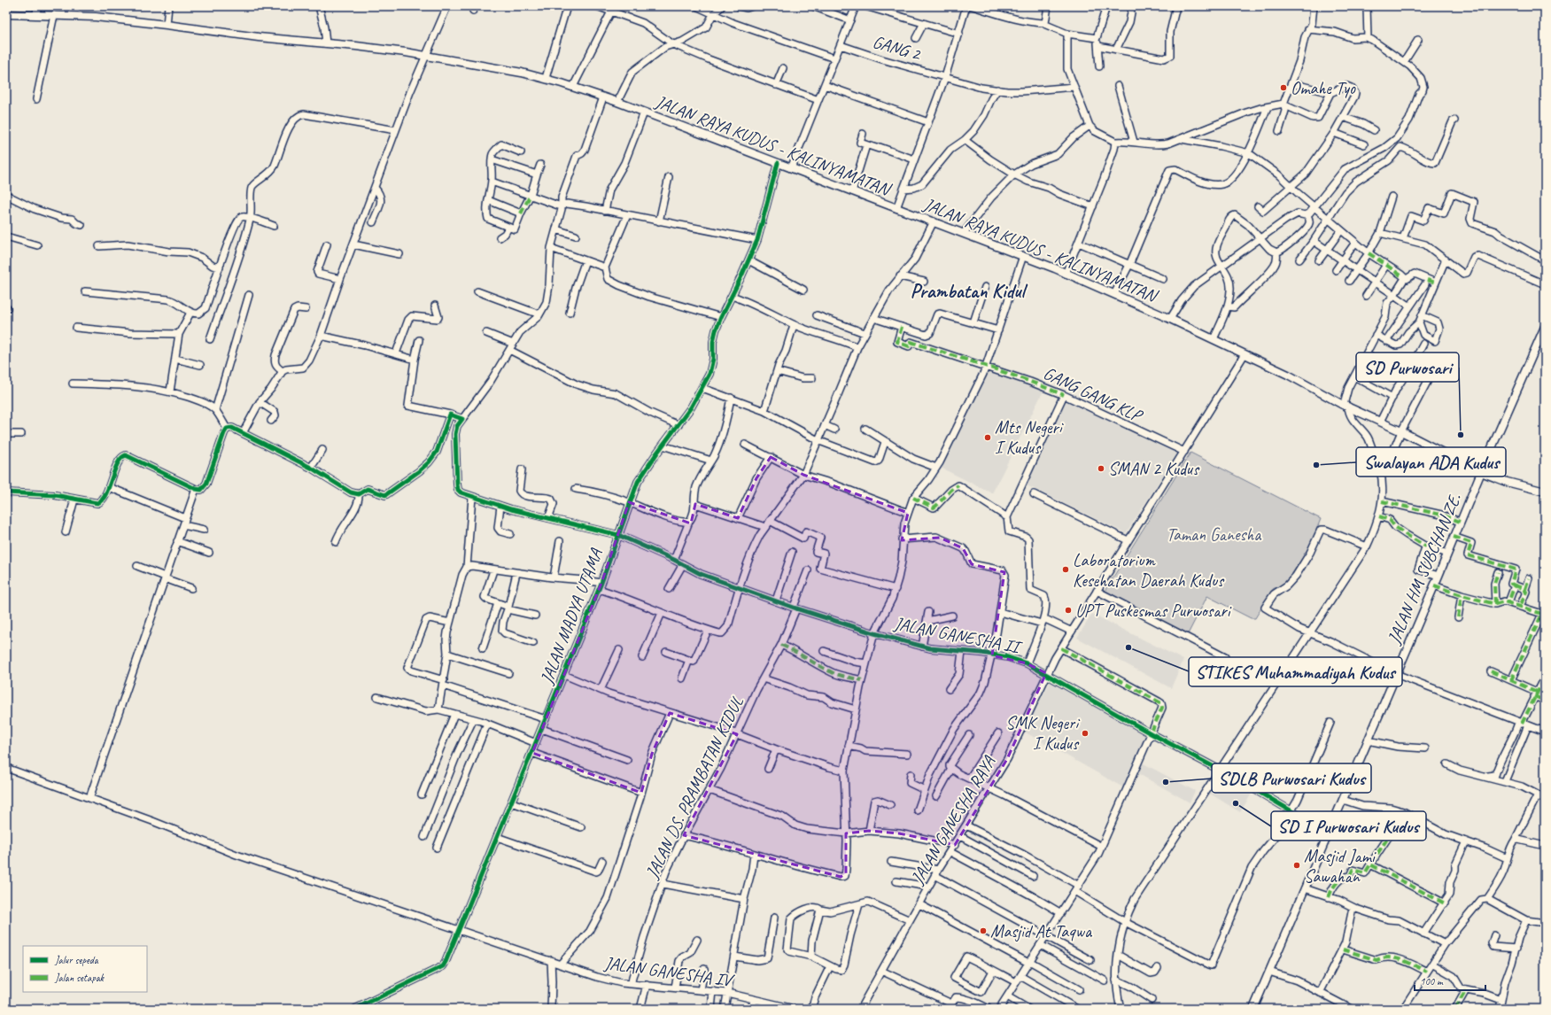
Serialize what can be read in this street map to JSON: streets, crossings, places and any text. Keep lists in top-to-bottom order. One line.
{"streets":{"main road":["JALAN RAYA KUDUS - KALINYAMATAN","JALAN HM SUBCHAN ZE."],"street":["GANG 2","GANG GANG KLP","JALAN MADYA UTAMA","JALAN GANESHA II","JALAN DS. PRAMBATAN KIDUL","JALAN GANESHA RAYA","JALAN GANESHA IV"]},"crossings":[["JALAN RAYA KUDUS - KALINYAMATAN","JALAN HM SUBCHAN ZE."],["JALAN RAYA KUDUS - KALINYAMATAN","JALAN MADYA UTAMA"],["JALAN RAYA KUDUS - KALINYAMATAN","JALAN GANESHA RAYA"],["GANG GANG KLP","JALAN GANESHA RAYA"],["JALAN HM SUBCHAN ZE.","JALAN GANESHA II"],["JALAN MADYA UTAMA","JALAN GANESHA II"],["JALAN MADYA UTAMA","JALAN GANESHA IV"],["JALAN GANESHA II","JALAN DS. PRAMBATAN KIDUL"],["JALAN GANESHA II","JALAN GANESHA RAYA"],["JALAN DS. PRAMBATAN KIDUL","JALAN GANESHA IV"]],"districts":["Prambatan Kidul"],"parks":["Taman Ganesha"],"places":["Omahe Tyo","SD Purwosari","Mts Negeri I Kudus","Swalayan ADA Kudus","SMAN 2 Kudus","Laboratorium Kesehatan Daerah Kudus","UPT Puskesmas Purwosari","STIKES Muhammadiyah Kudus","SMK Negeri I Kudus","SDLB Purwosari Kudus","SD I Purwosari Kudus","Masjid Jami Sawahan","Masjid At Taqwa"],"legend":["Jalur sepeda","Jalan setapak"],"scale_bar":"100 m"}
